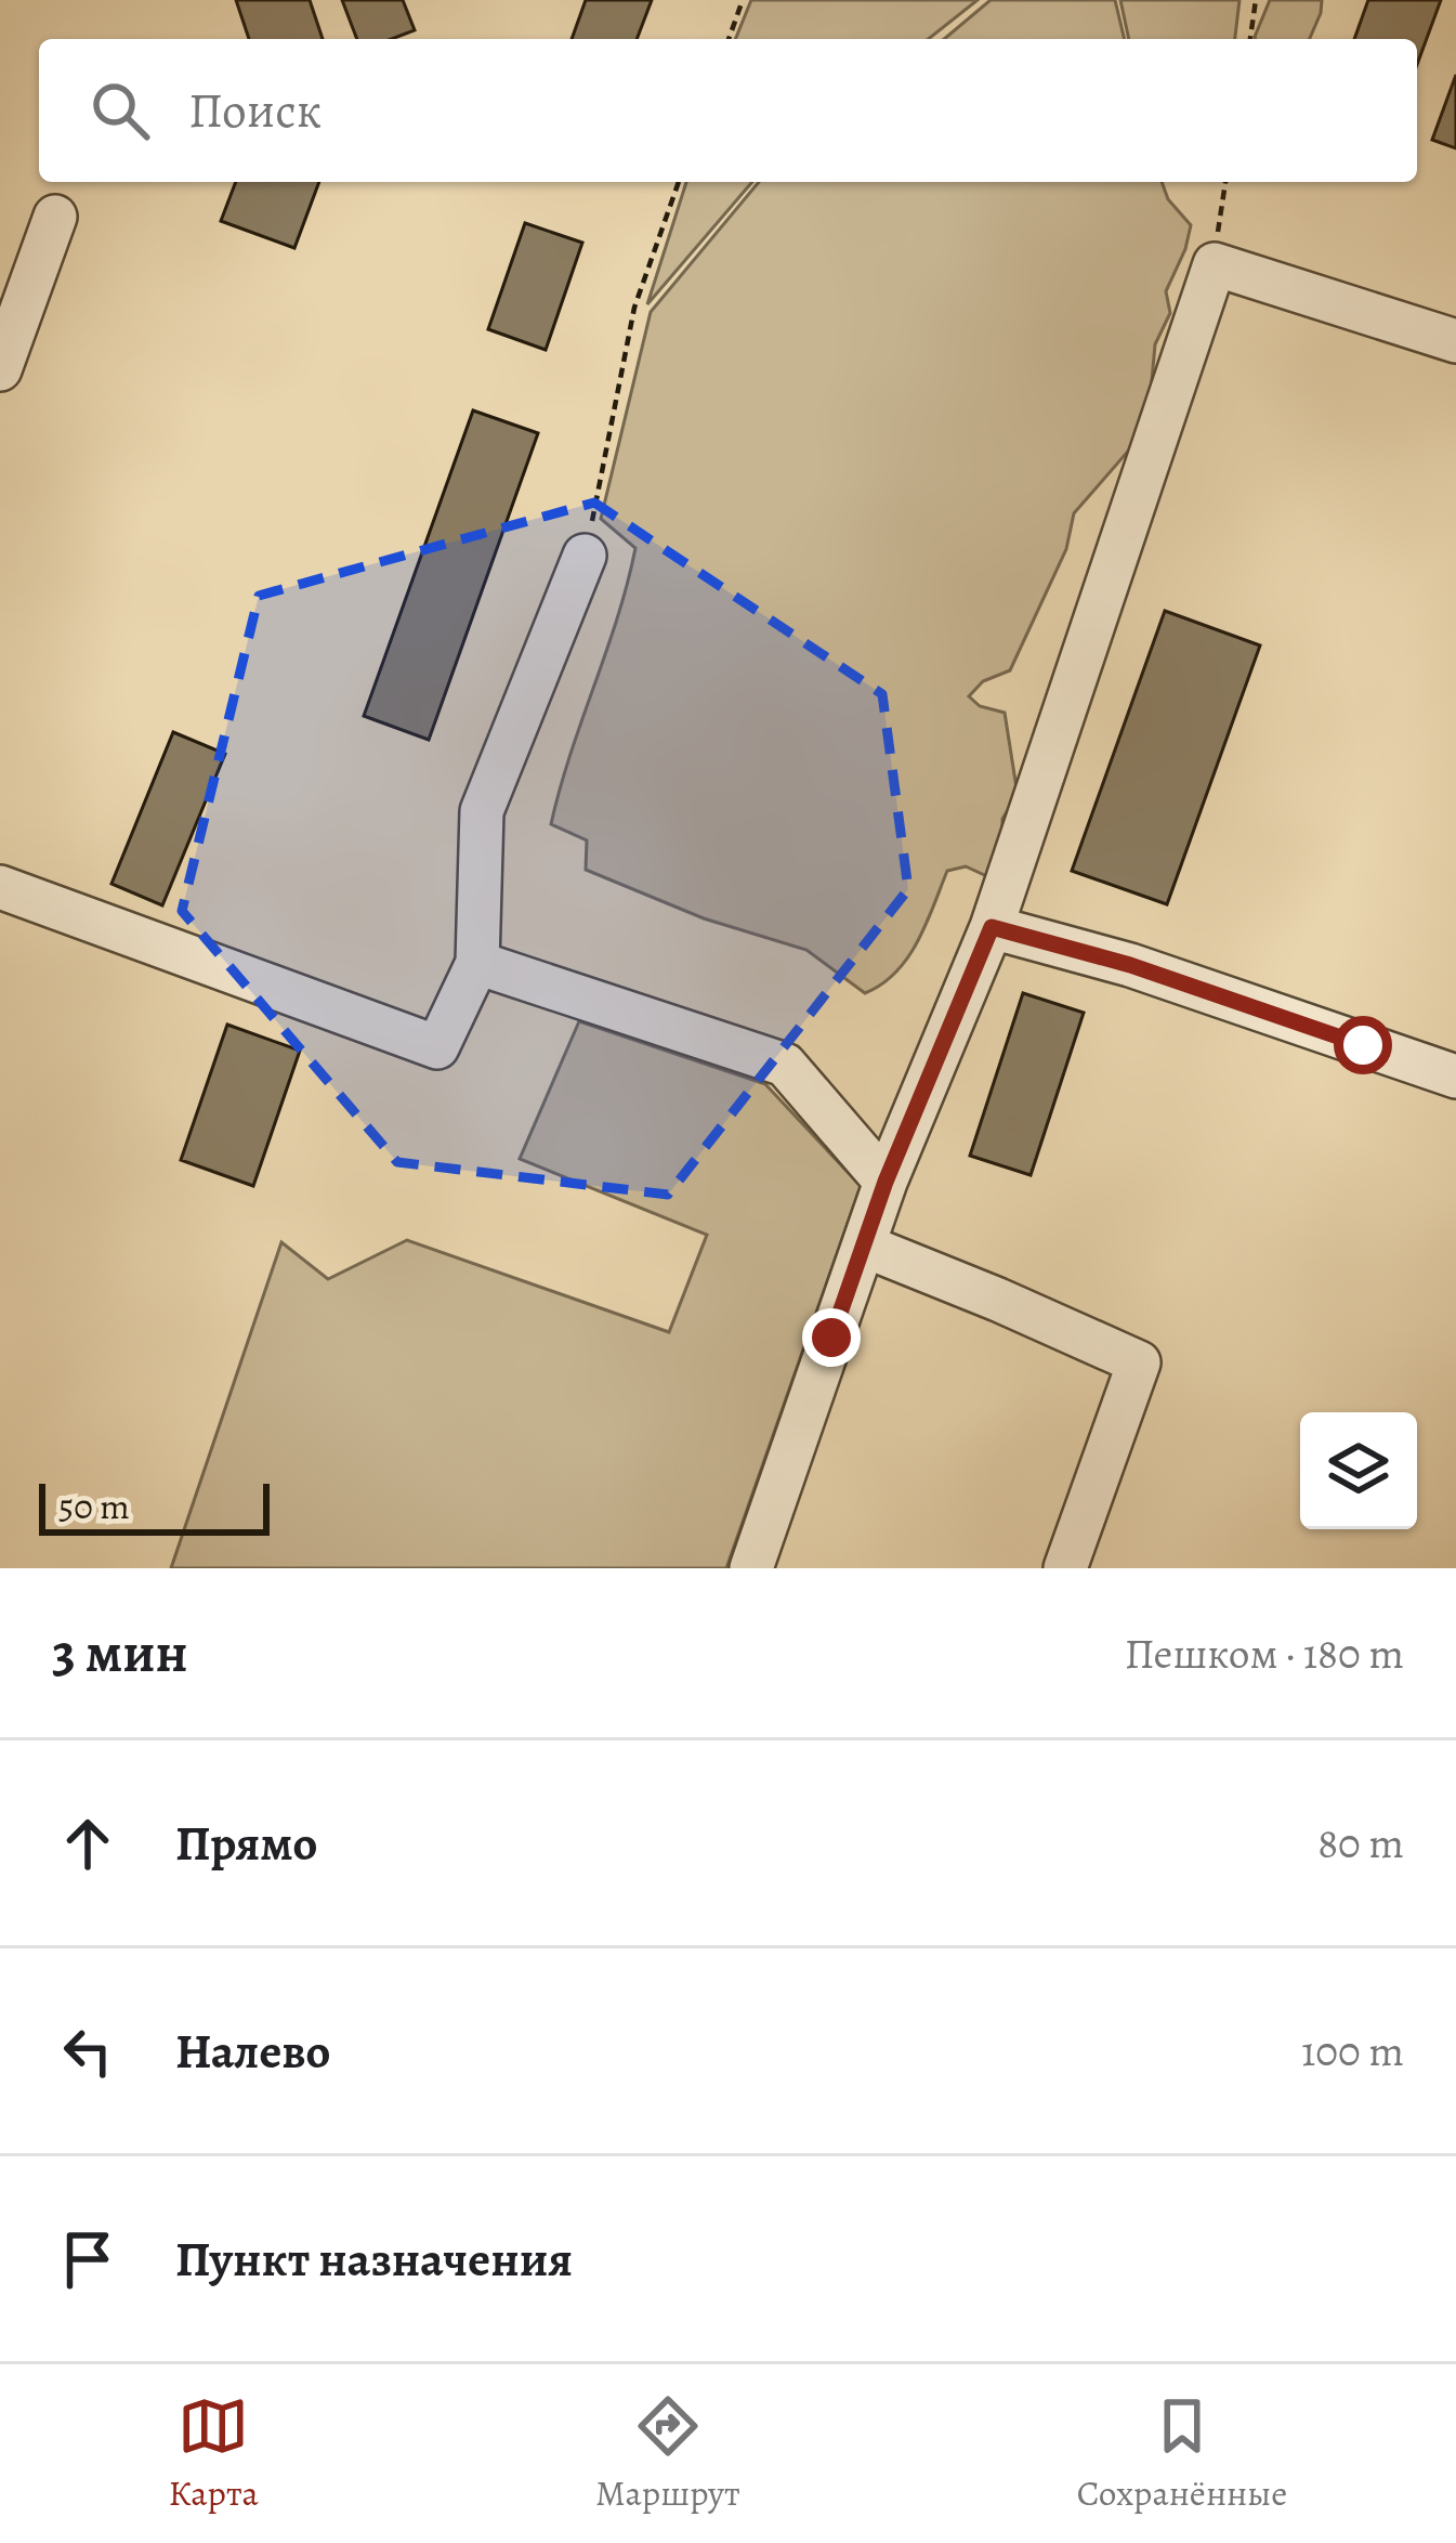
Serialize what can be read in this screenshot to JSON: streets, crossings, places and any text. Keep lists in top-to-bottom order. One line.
{"scale_bar":"50 m","page":{"search":"Поиск","scale":"50 m","heading":["3 мин","Пешком · 180 m"],"list":[["Прямо","80 m"],["Налево","100 m"],"Пункт назначения"],"nav":["Карта","Маршрут","Сохранённые"]}}
